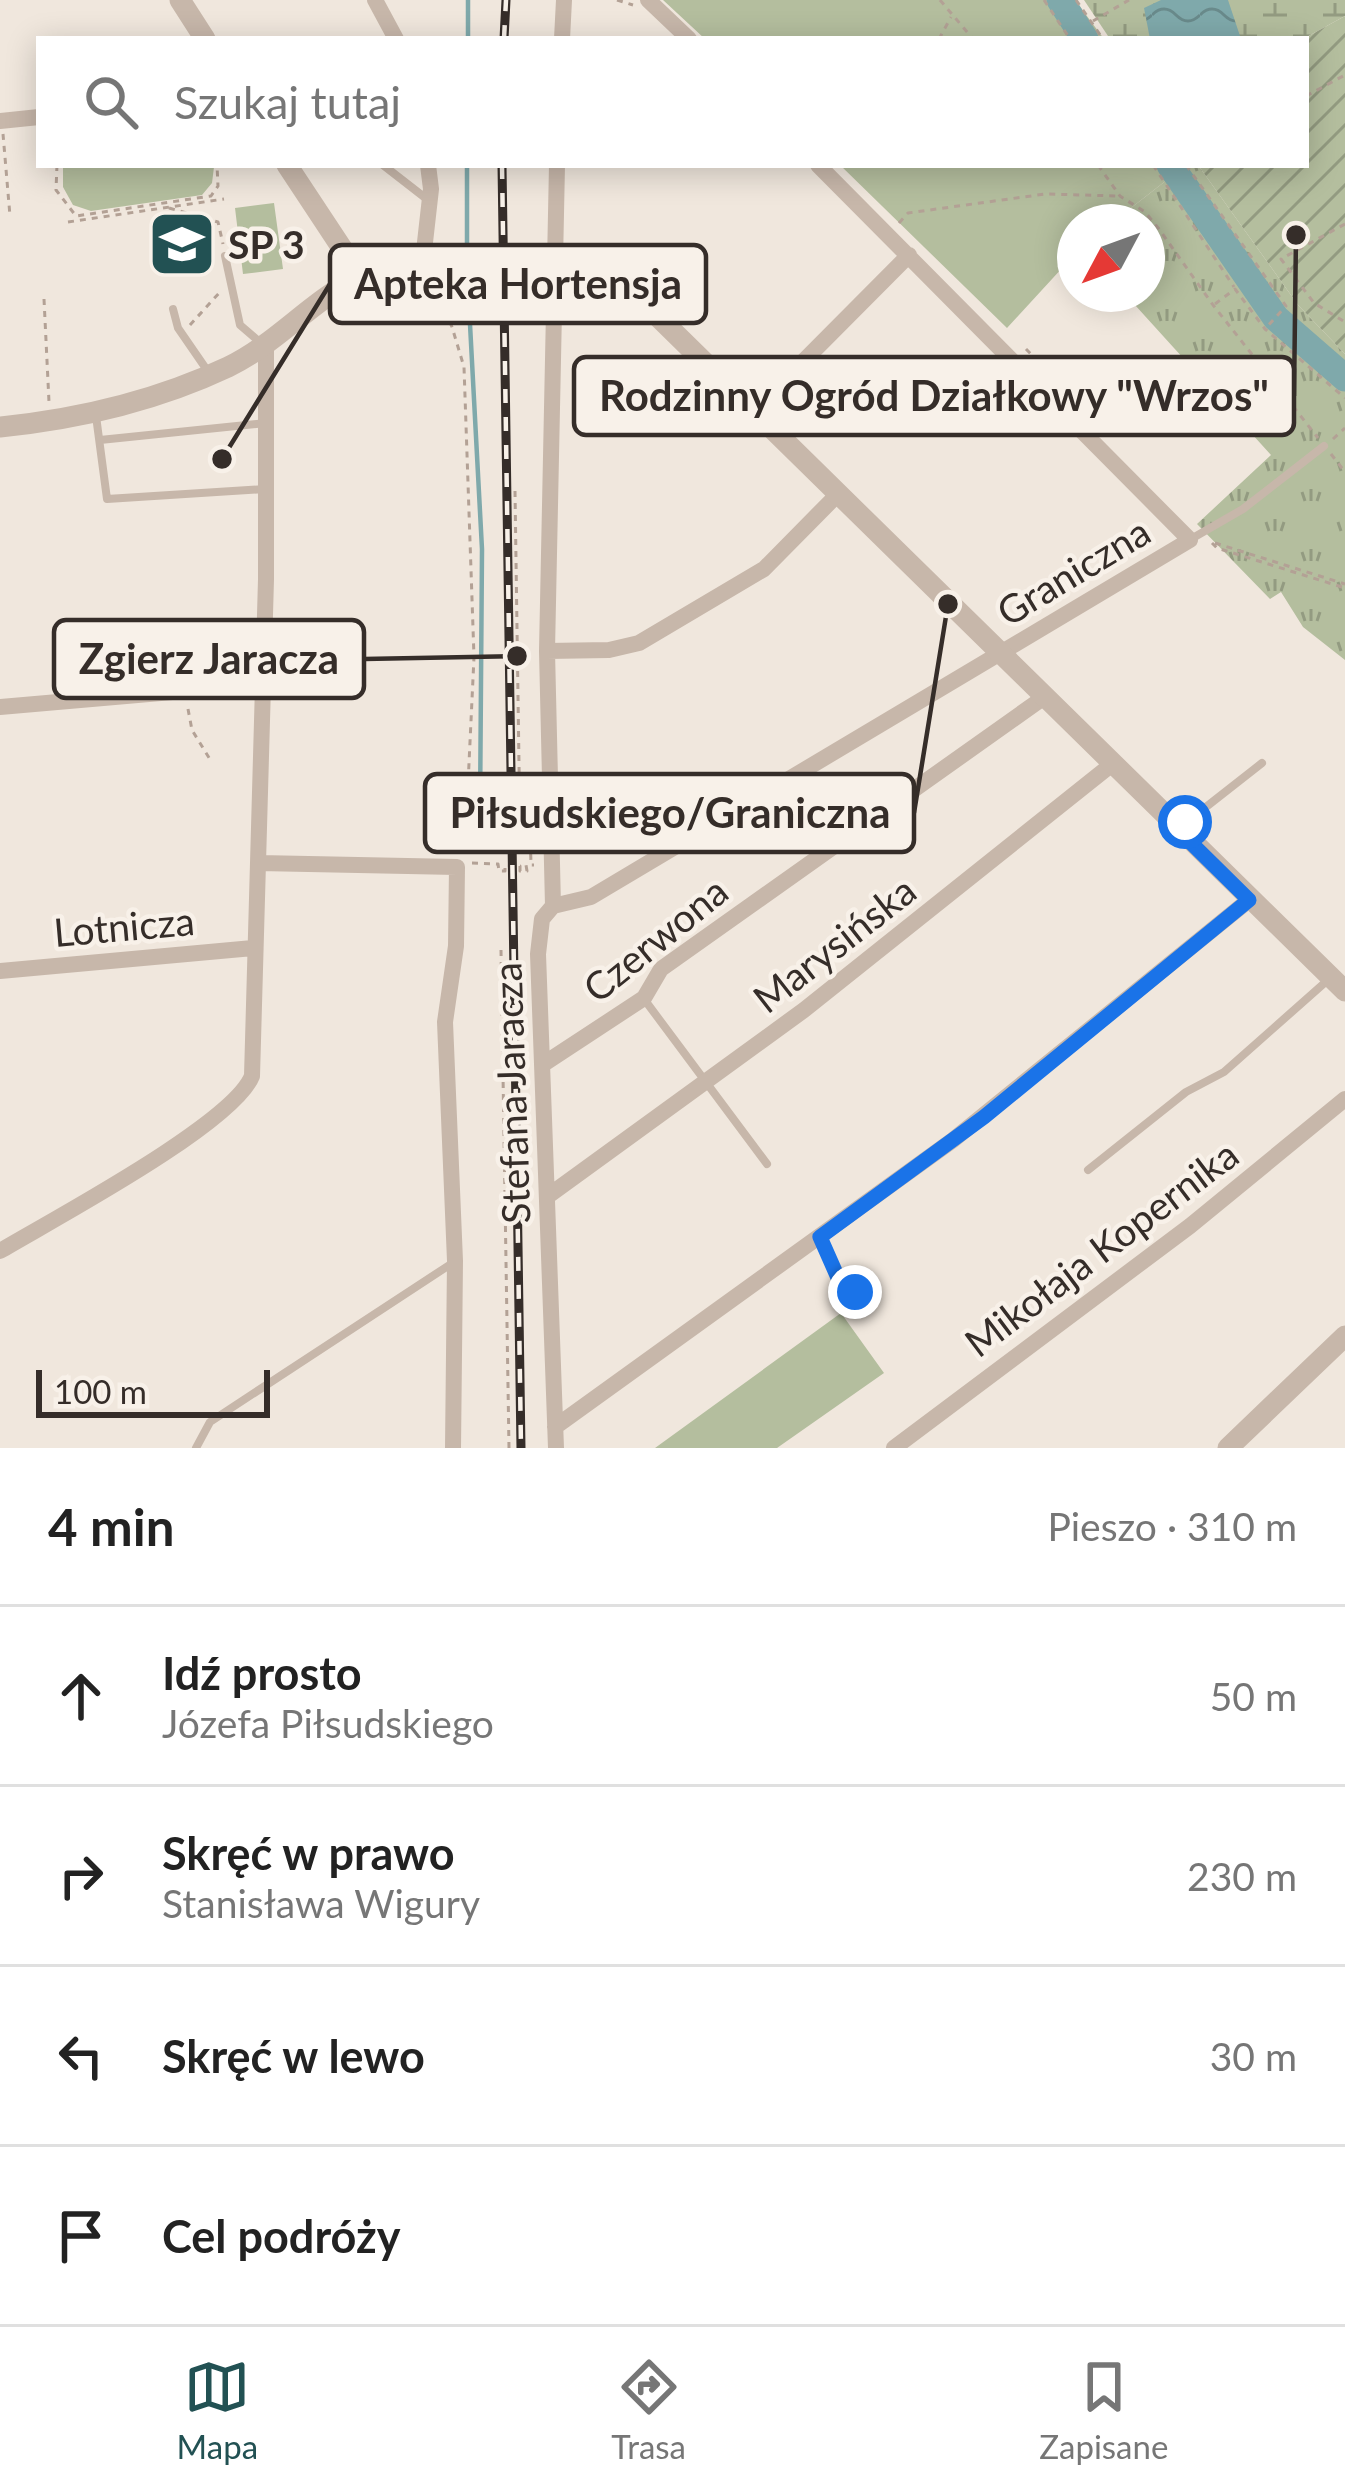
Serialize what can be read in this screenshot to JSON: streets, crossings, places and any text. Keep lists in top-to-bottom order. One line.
{"streets":{"street":["Graniczna","Lotnicza","Czerwona","Marysińska","Stefana Jaracza","Mikołaja Kopernika"]},"crossings":[["Graniczna","Stefana Jaracza"],["Czerwona","Stefana Jaracza"],["Marysińska","Stefana Jaracza"]],"places":{"other":["Rodzinny Ogród Działkowy \"Wrzos\"","Apteka Hortensja","Piłsudskiego/Graniczna","Zgierz Jaracza"],"school or university":["SP 3"]},"scale_bar":"100 m","north":"bottom left","page":{"search":"Szukaj tutaj","scale":"100 m","heading":["4 min","Pieszo · 310 m"],"list":[["Idź prosto","Józefa Piłsudskiego","50 m"],["Skręć w prawo","Stanisława Wigury","230 m"],["Skręć w lewo","30 m"],"Cel podróży"],"nav":["Mapa","Trasa","Zapisane"]}}
